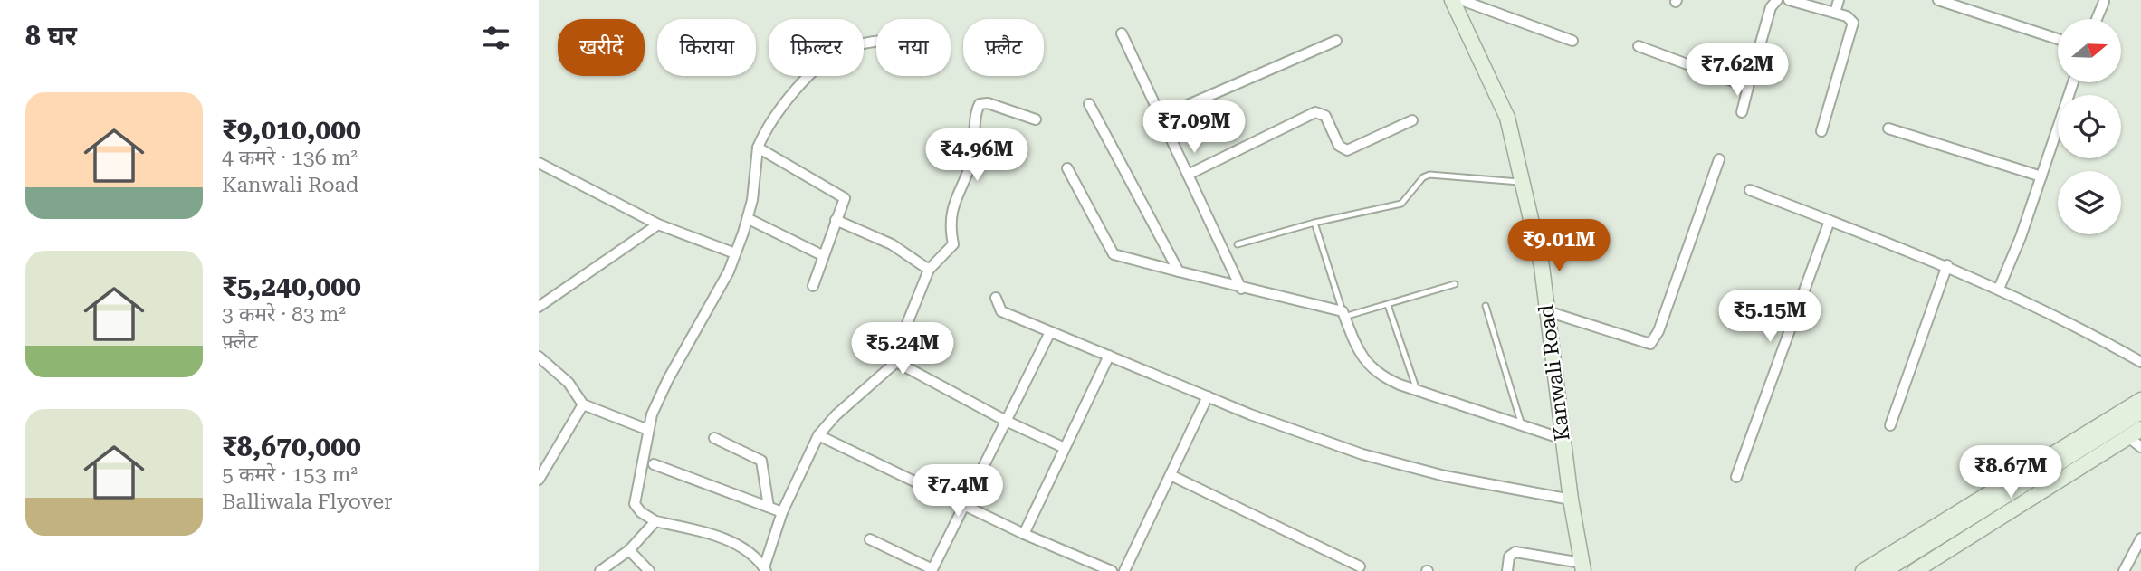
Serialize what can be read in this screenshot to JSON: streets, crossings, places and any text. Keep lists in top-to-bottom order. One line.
{"streets":{"street":["Kanwali Road"]},"north":"right","page":{"heading":"8 घर","chip":["खरीदें","किराया","फ़िल्टर","नया","फ़्लैट"],"price":["₹7.62M","₹7.09M","₹4.96M","₹9.01M","₹5.15M","₹5.24M","₹8.67M","₹7.4M"],"list":[{"name":"₹9,010,000","note":"4 कमरे · 136 m² · Kanwali Road"},{"name":"₹5,240,000","note":"3 कमरे · 83 m² · फ़्लैट"},{"name":"₹8,670,000","note":"5 कमरे · 153 m² · Balliwala Flyover"}]}}
